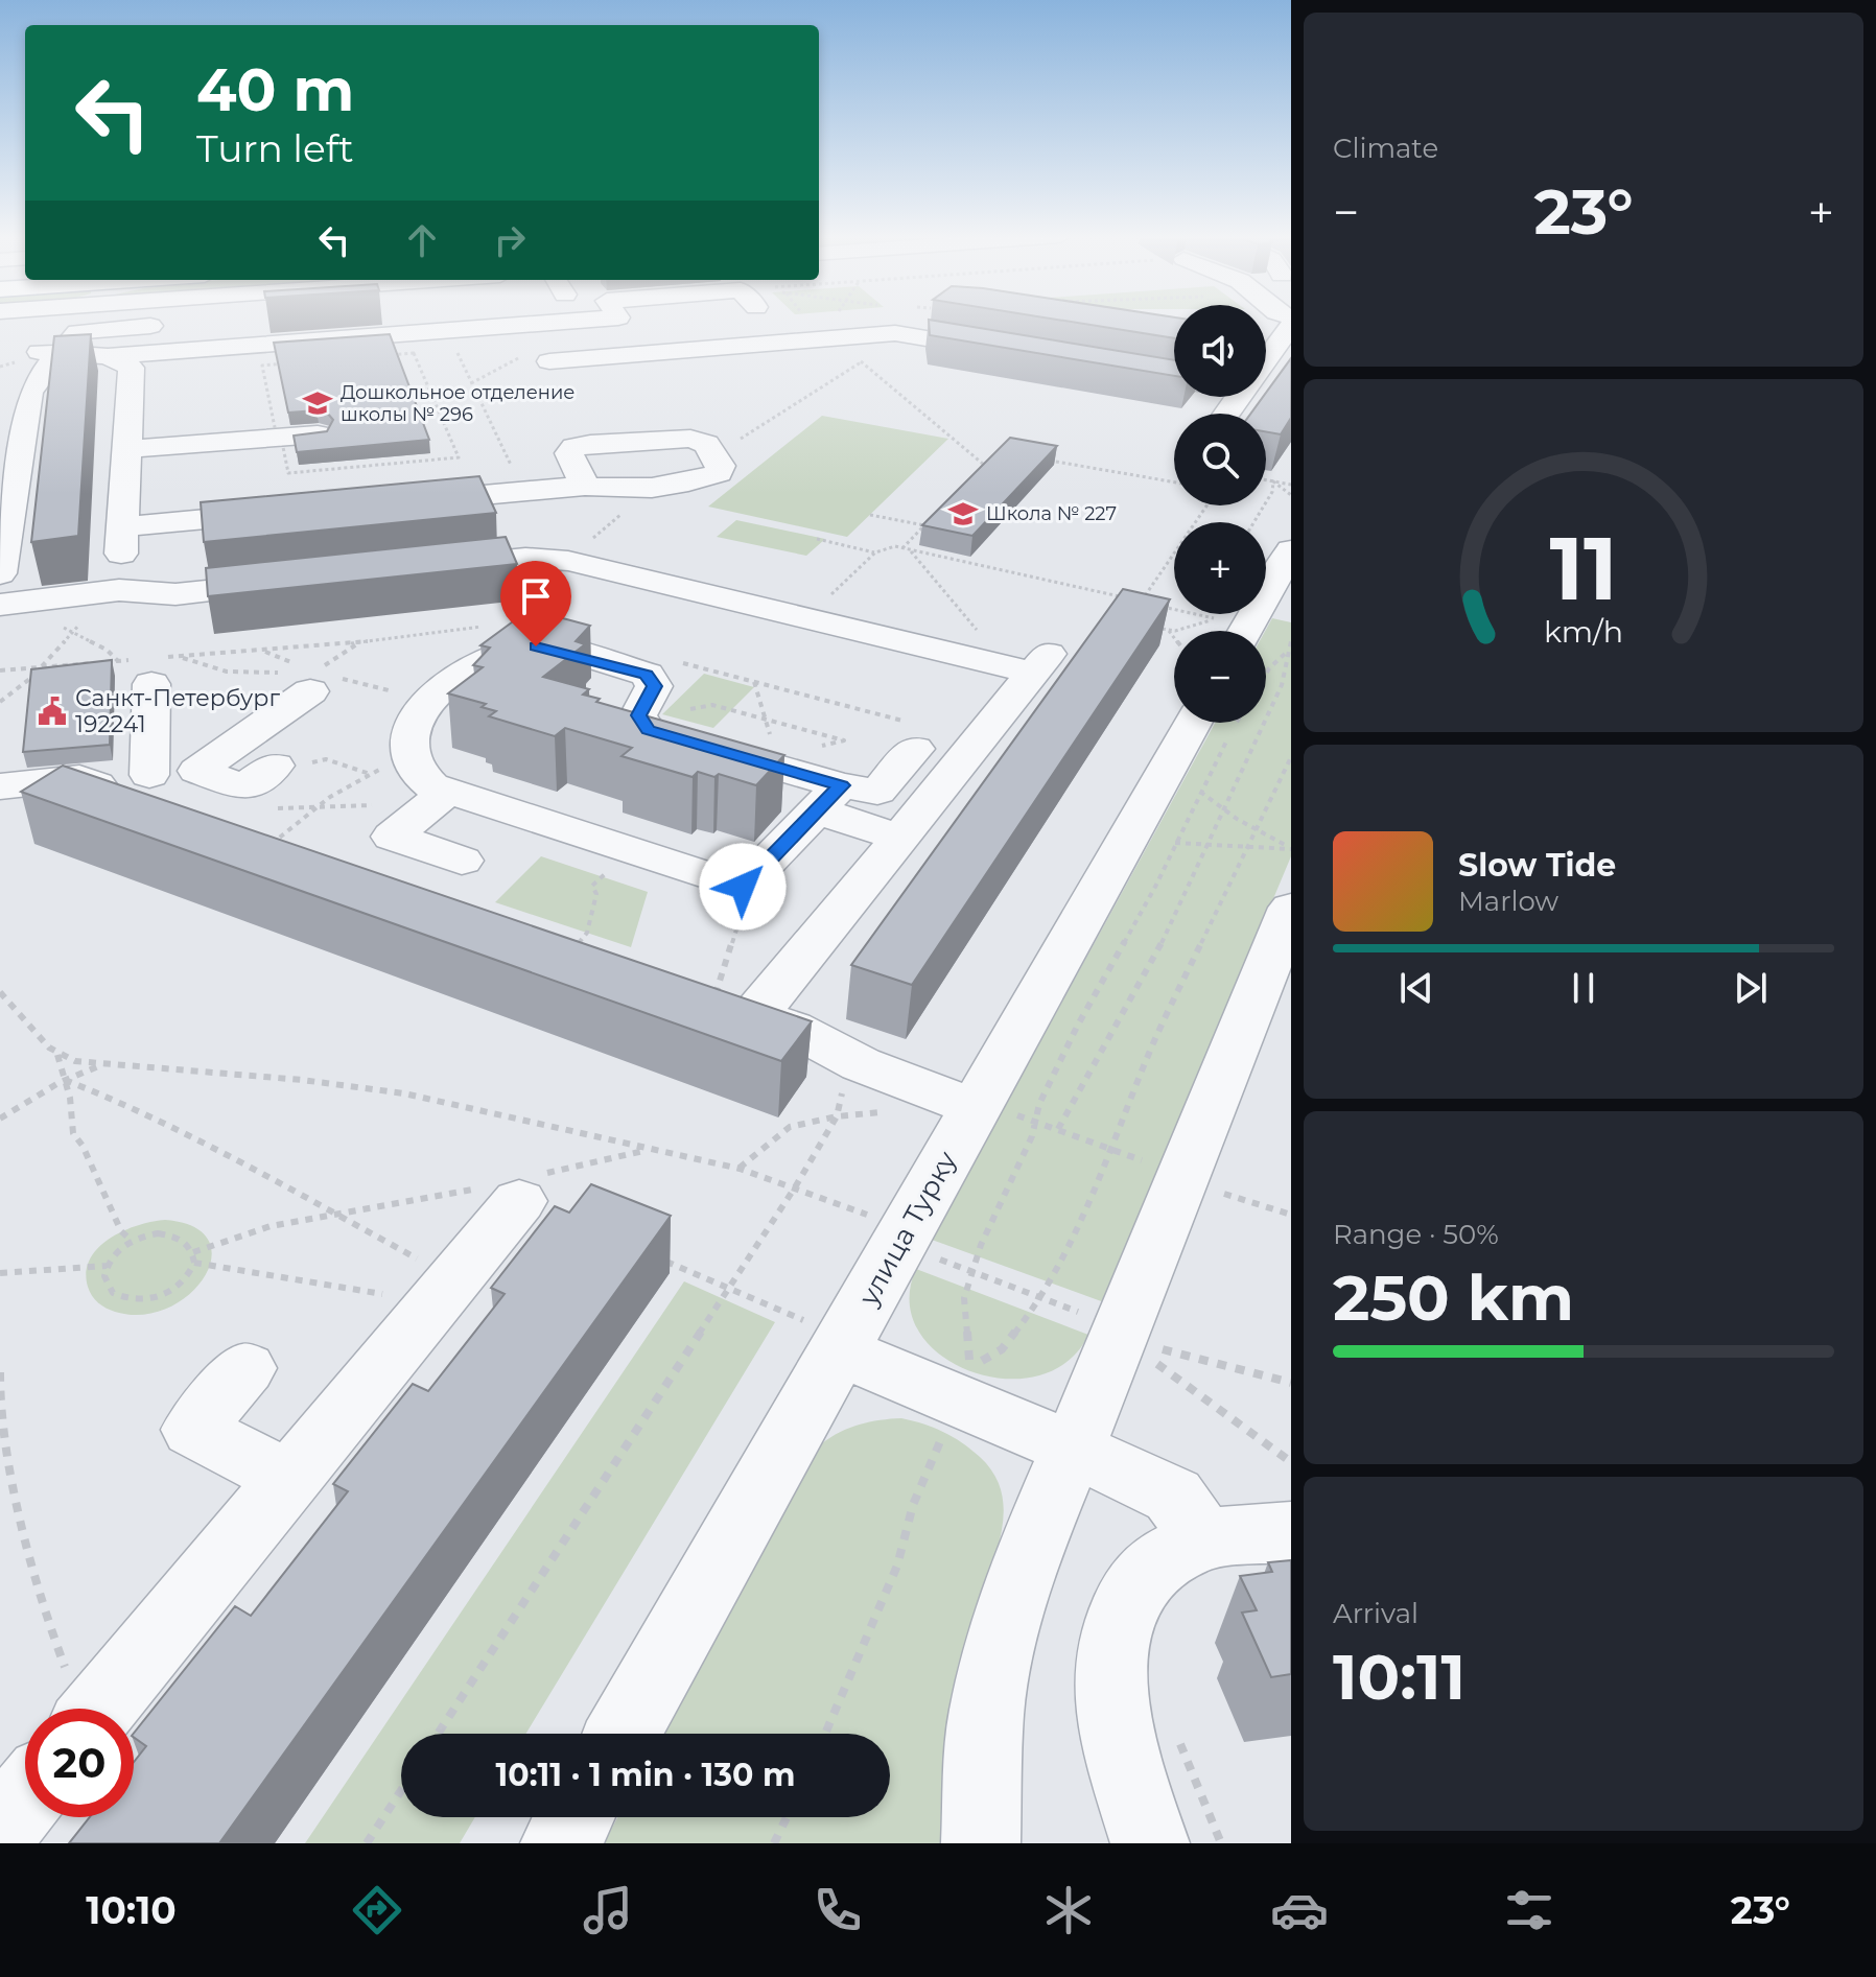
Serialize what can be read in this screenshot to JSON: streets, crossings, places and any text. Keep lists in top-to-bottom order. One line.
{"streets":{"street":["улица Турку"]},"places":{"school or university":["Дошкольное отделение школы № 296","Школа № 227"],"public building":["Санкт-Петербург 192241"]},"page":{"tile":["Climate",["Range · 50%","250 km"],["Arrival","10:11"]],"turn":["40 m","Turn left"],"heat":["−","23°","+"],"map_buttons":["+","−"],"song":["Slow Tide","Marlow"],"limit":"20","trip":"10:11 · 1 min · 130 m","tabs":["10:10","23°"],"gauge":["11","km/h"]}}
